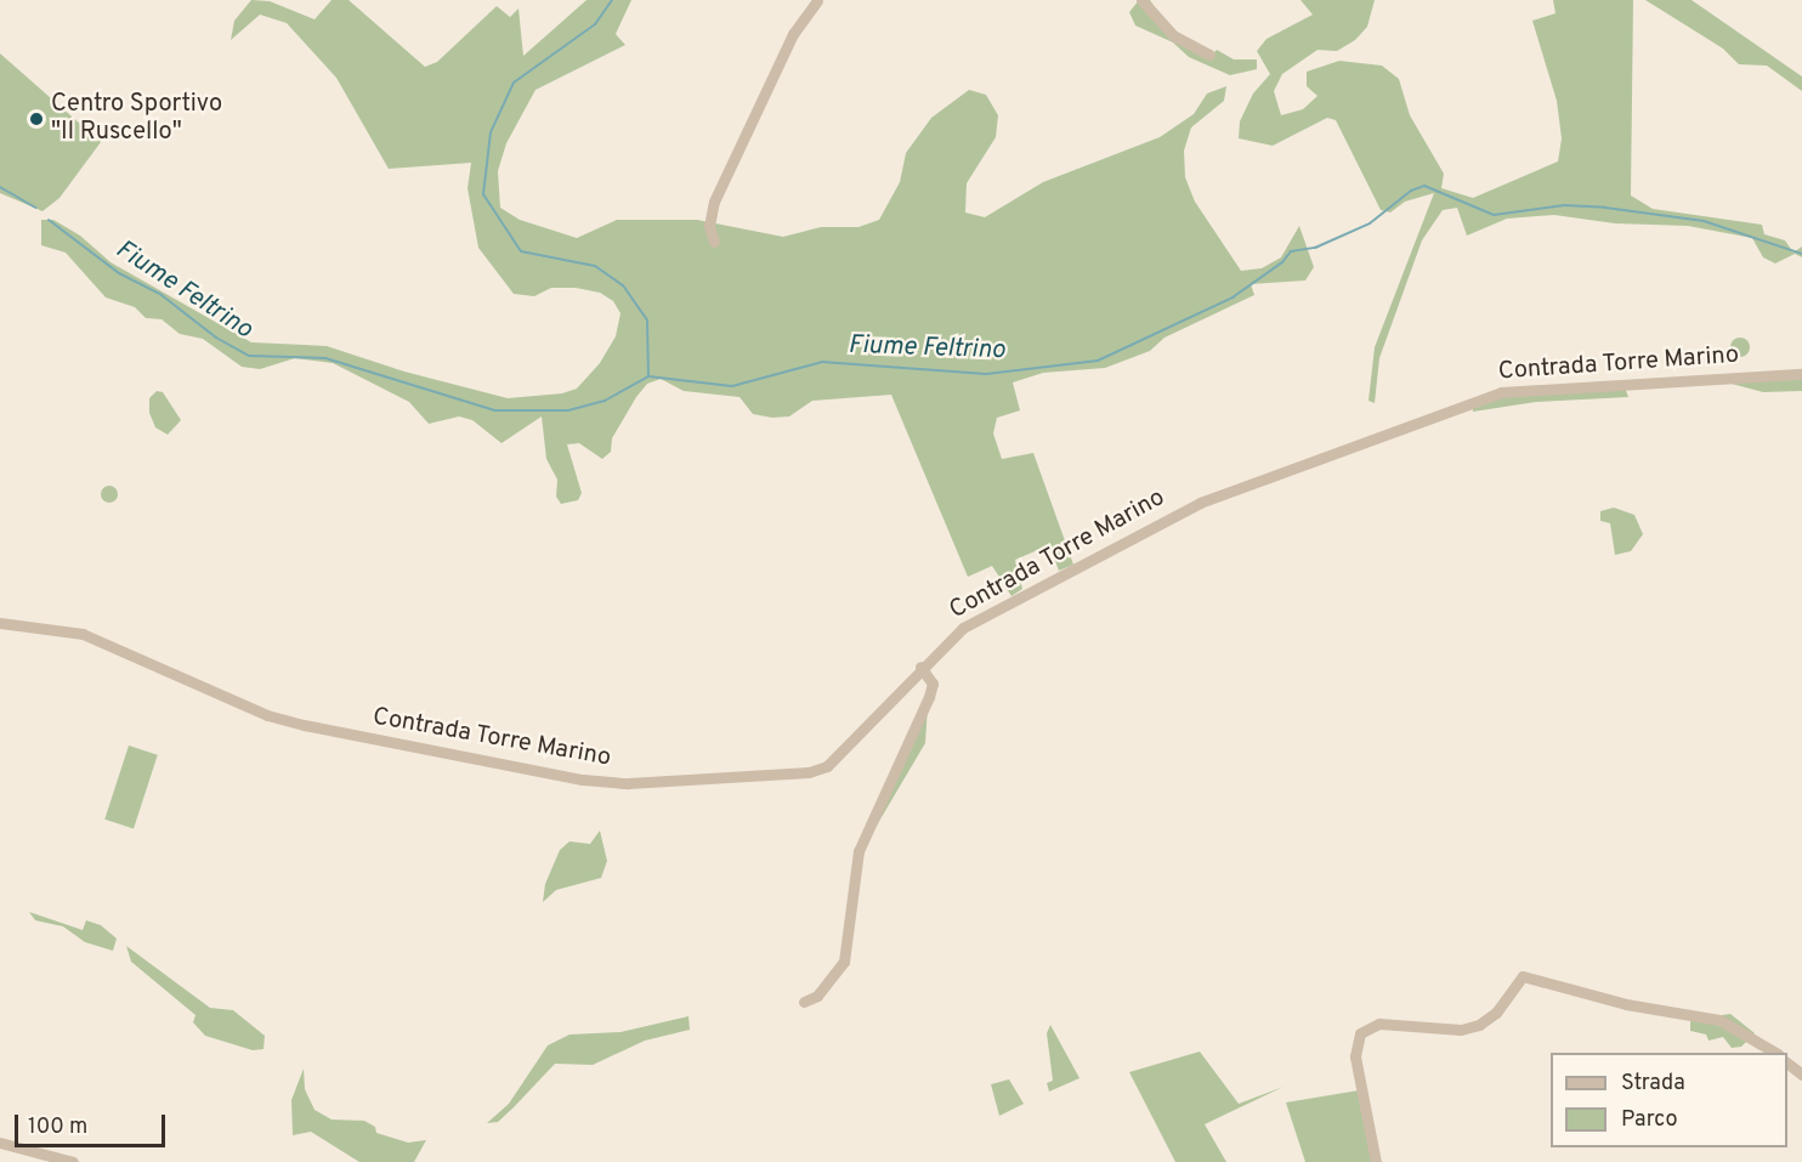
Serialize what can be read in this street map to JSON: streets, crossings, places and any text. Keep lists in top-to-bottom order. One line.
{"streets":{"street":["Contrada Torre Marino"]},"water":["Fiume Feltrino"],"places":["Centro Sportivo \"Il Ruscello\""],"legend":["Strada","Parco"],"scale_bar":"100 m"}
